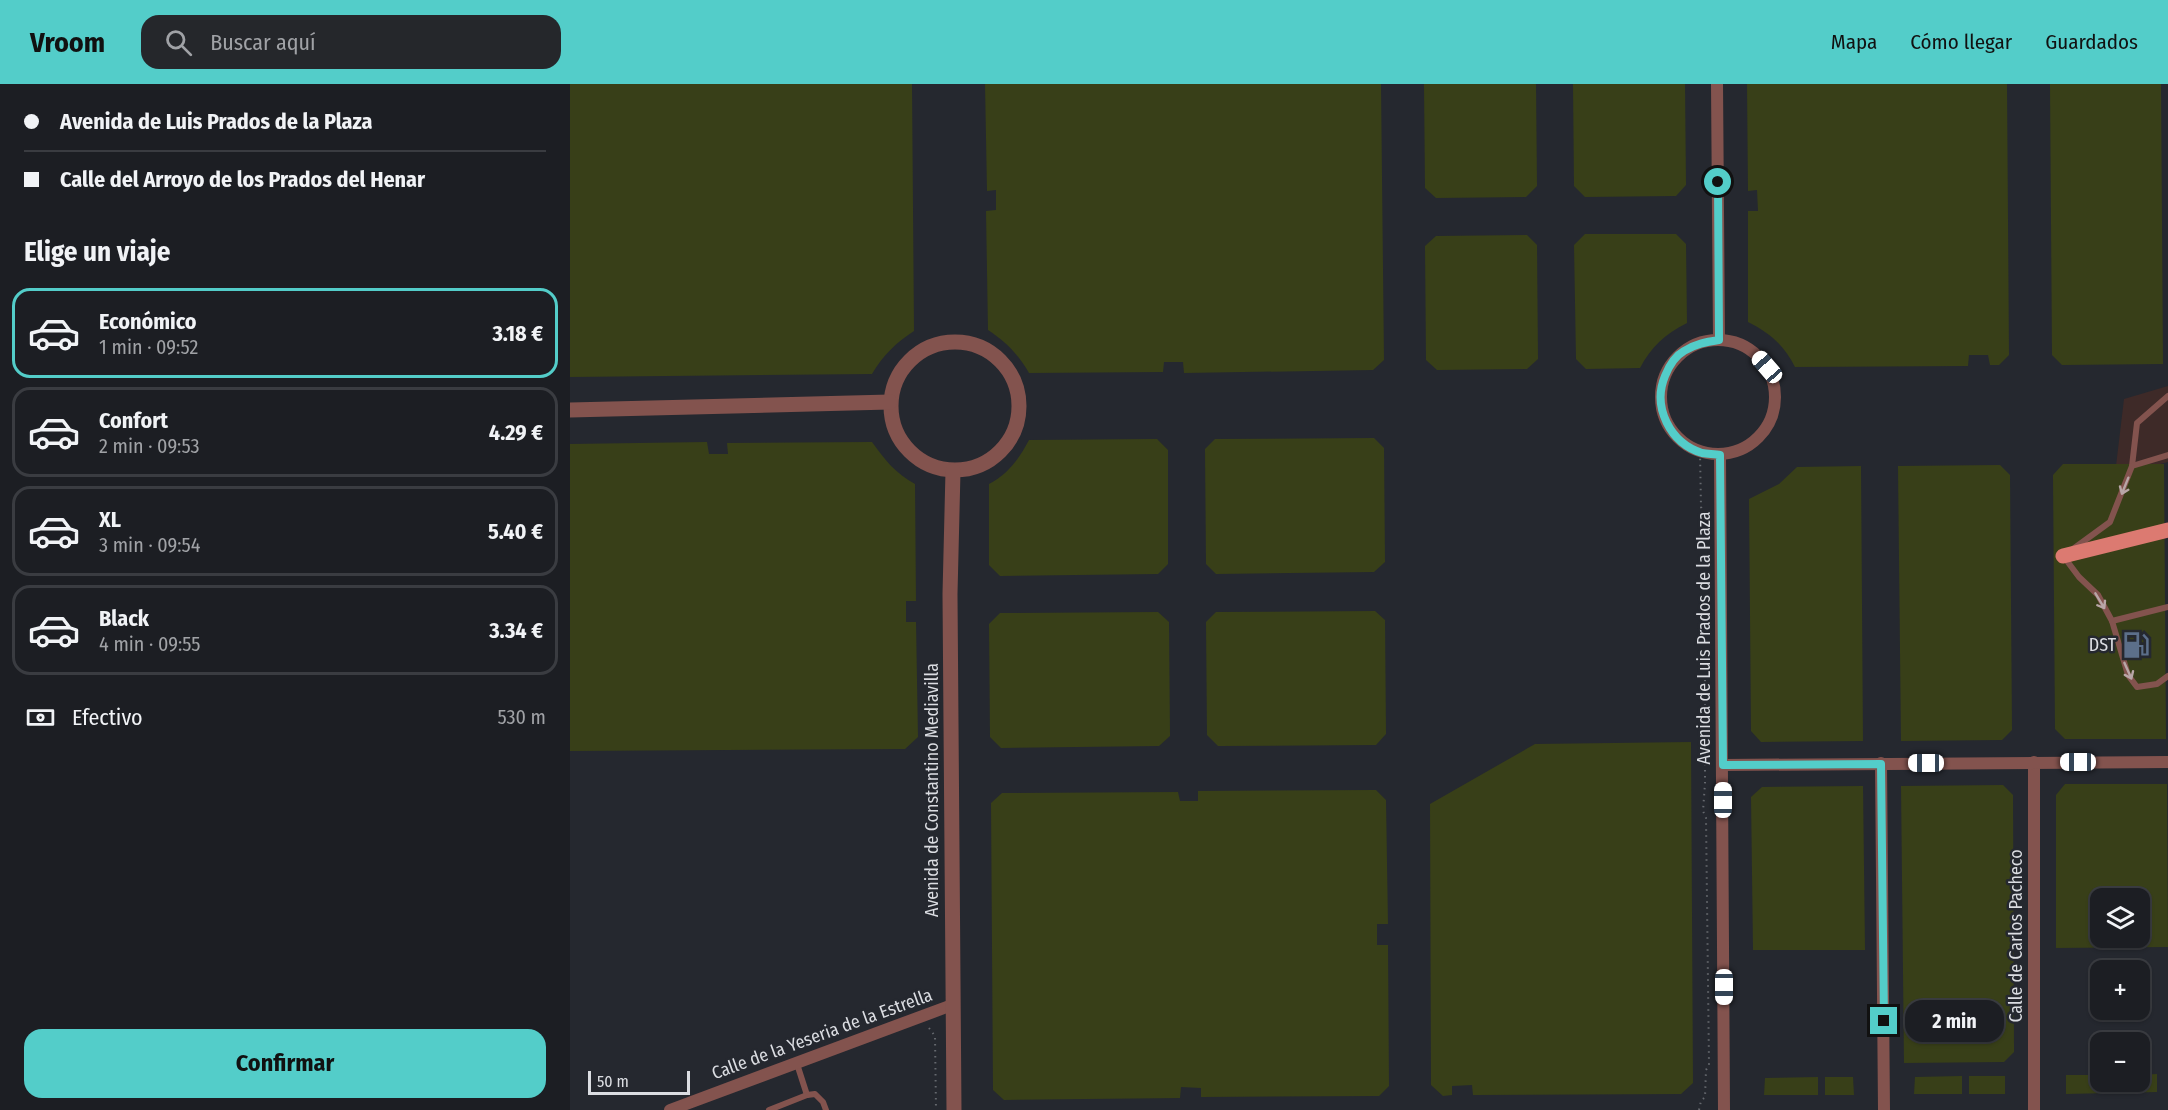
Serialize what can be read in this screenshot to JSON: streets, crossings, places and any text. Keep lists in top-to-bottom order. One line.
{"streets":{"street":["Avenida de Luis Prados de la Plaza","Avenida de Constantino Mediavilla","Calle de Carlos Pacheco","Calle de la Yeseria de la Estrella"]},"crossings":[["Avenida de Constantino Mediavilla","Calle de la Yeseria de la Estrella"]],"places":{"fuel station":["DST"]},"scale_bar":"50 m","page":{"header":"Vroom","search":"Buscar aquí","nav":["Mapa","Cómo llegar","Guardados"],"banner":["Avenida de Luis Prados de la Plaza","Calle del Arroyo de los Prados del Henar"],"heading":"Elige un viaje","list":[{"name":"Económico","note":"1 min · 09:52","value":"3.18 €"},{"name":"Confort","note":"2 min · 09:53","value":"4.29 €"},{"name":"XL","note":"3 min · 09:54","value":"5.40 €"},{"name":"Black","note":"4 min · 09:55","value":"3.34 €"}],"pay":["Efectivo","530 m"],"map_buttons":["+","−"],"bubble":"2 min","buttons":"Confirmar","scale":"50 m"}}
